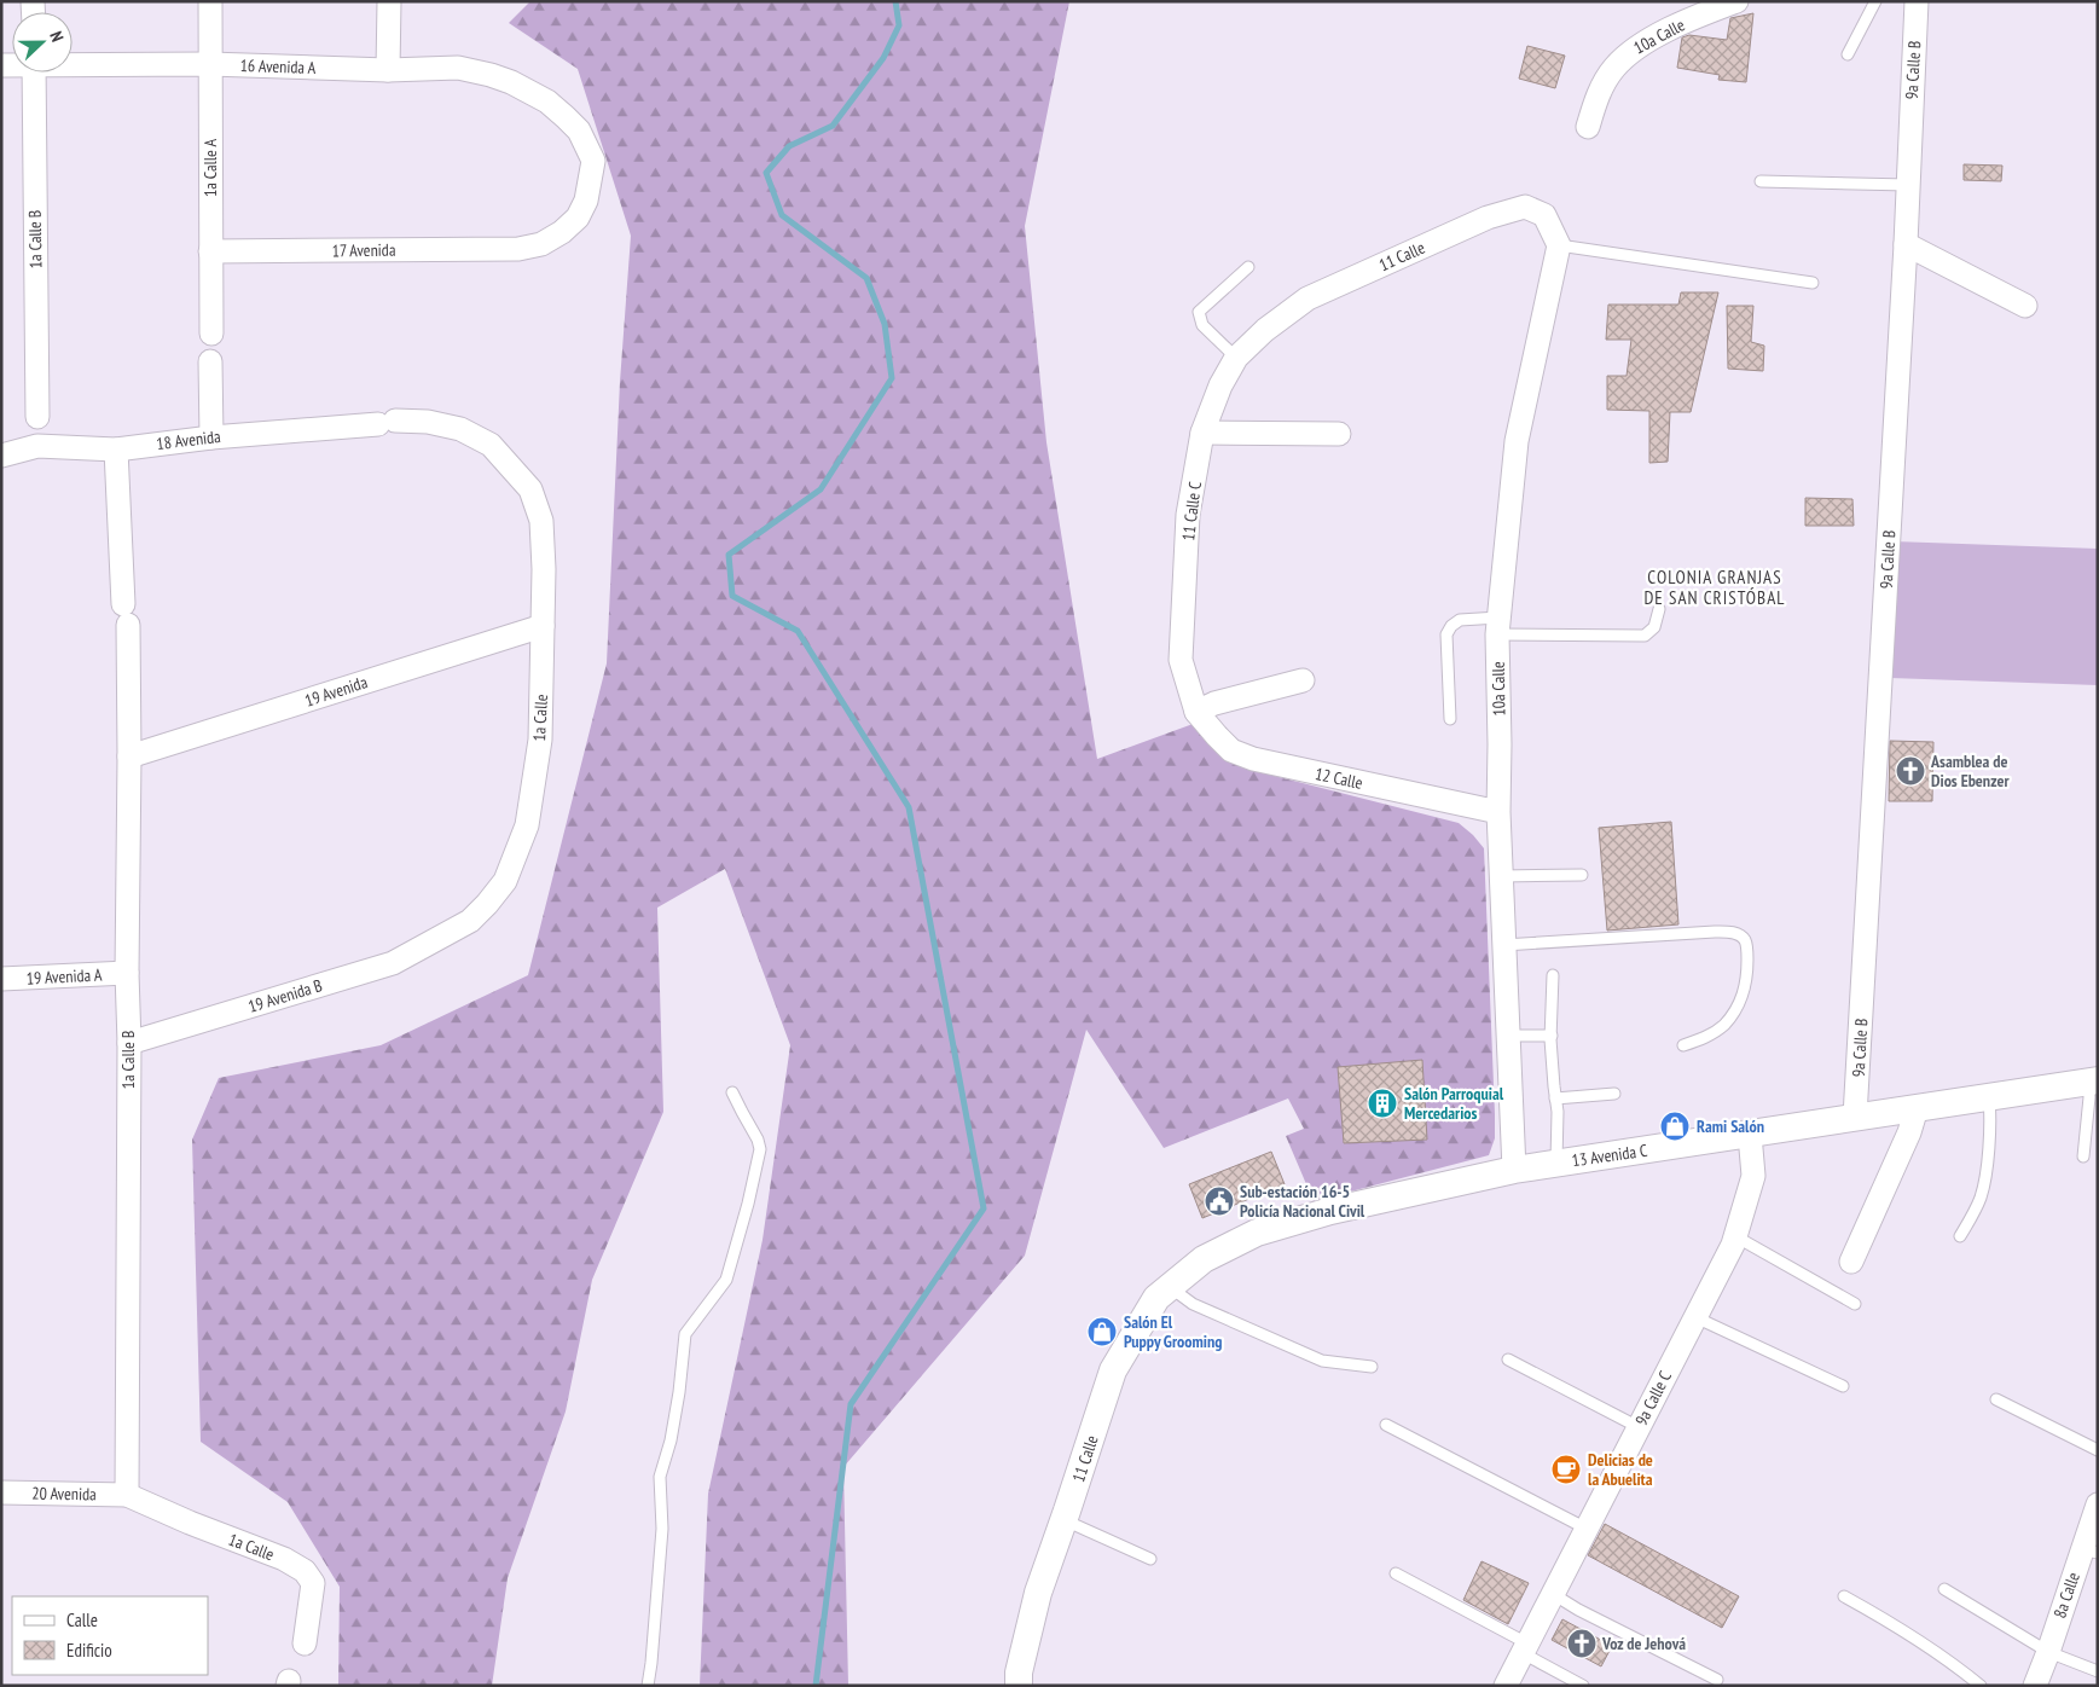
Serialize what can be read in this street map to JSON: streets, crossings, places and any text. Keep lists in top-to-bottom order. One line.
{"streets":{"street":["10a Calle","16 Avenida A","9a Calle B","1a Calle A","1a Calle B","17 Avenida","11 Calle","18 Avenida","11 Calle C","19 Avenida","1a Calle","12 Calle","19 Avenida A","19 Avenida B","13 Avenida C","9a Calle C","20 Avenida","8a Calle"]},"crossings":[["10a Calle","11 Calle"],["10a Calle","12 Calle"],["10a Calle","13 Avenida C"],["16 Avenida A","1a Calle A"],["16 Avenida A","17 Avenida"],["9a Calle B","13 Avenida C"],["1a Calle A","17 Avenida"],["1a Calle B","18 Avenida"],["1a Calle B","19 Avenida"],["1a Calle B","1a Calle"],["1a Calle B","19 Avenida A"],["1a Calle B","19 Avenida B"],["1a Calle B","20 Avenida"],["11 Calle","11 Calle C"],["11 Calle","13 Avenida C"],["18 Avenida","1a Calle"],["11 Calle C","12 Calle"],["19 Avenida","1a Calle"],["1a Calle","19 Avenida B"],["1a Calle","20 Avenida"],["13 Avenida C","9a Calle C"]],"districts":["COLONIA GRANJAS DE SAN CRISTÓBAL"],"places":{"church":["Asamblea de Dios Ebenzer","Voz de Jehová"],"building":["Salón Parroquial Mercedarios"],"shop":["Rami Salón","Salón El Puppy Grooming"],"public building":["Sub-estación 16-5 Policía Nacional Civil"],"cafe":["Delicias de la Abuelita"]},"legend":["Calle","Edificio"],"north":"right"}
